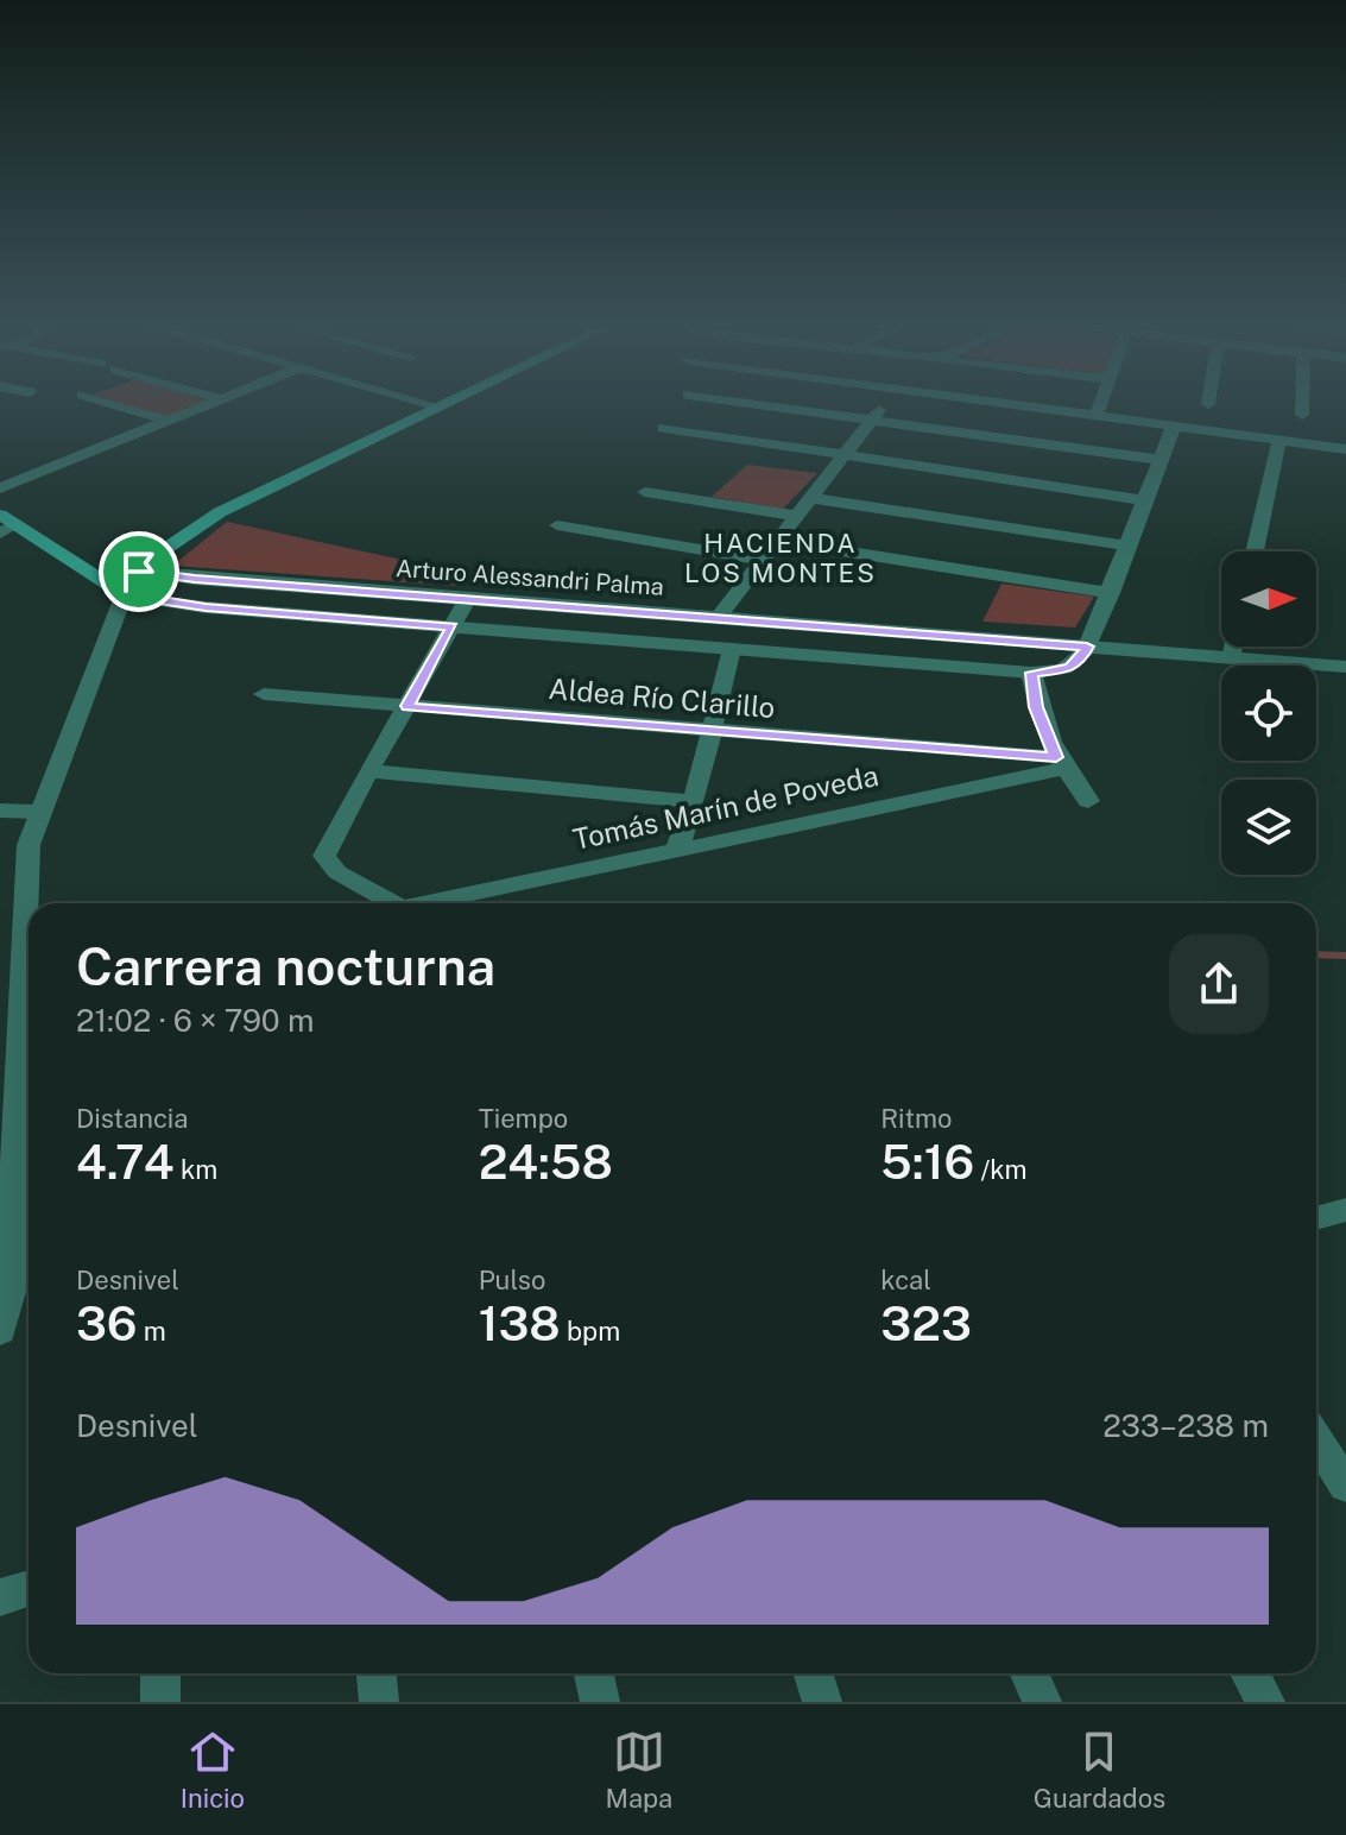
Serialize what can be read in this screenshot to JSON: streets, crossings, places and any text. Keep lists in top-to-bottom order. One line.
{"streets":{"street":["Arturo Alessandri Palma","Aldea Río Clarillo","Tomás Marín de Poveda"]},"crossings":[["Aldea Río Clarillo","Tomás Marín de Poveda"]],"districts":["HACIENDA LOS MONTES"],"north":"right","page":{"heading":["Carrera nocturna","21:02 · 6 × 790 m"],"stats":[["Distancia","4.74 km"],["Tiempo","24:58"],["Ritmo","5:16 /km"],["Desnivel","36 m"],["Pulso","138 bpm"],["kcal","323"]],"chart":["Desnivel","233–238 m"],"tabs":["Inicio","Mapa","Guardados"]}}
